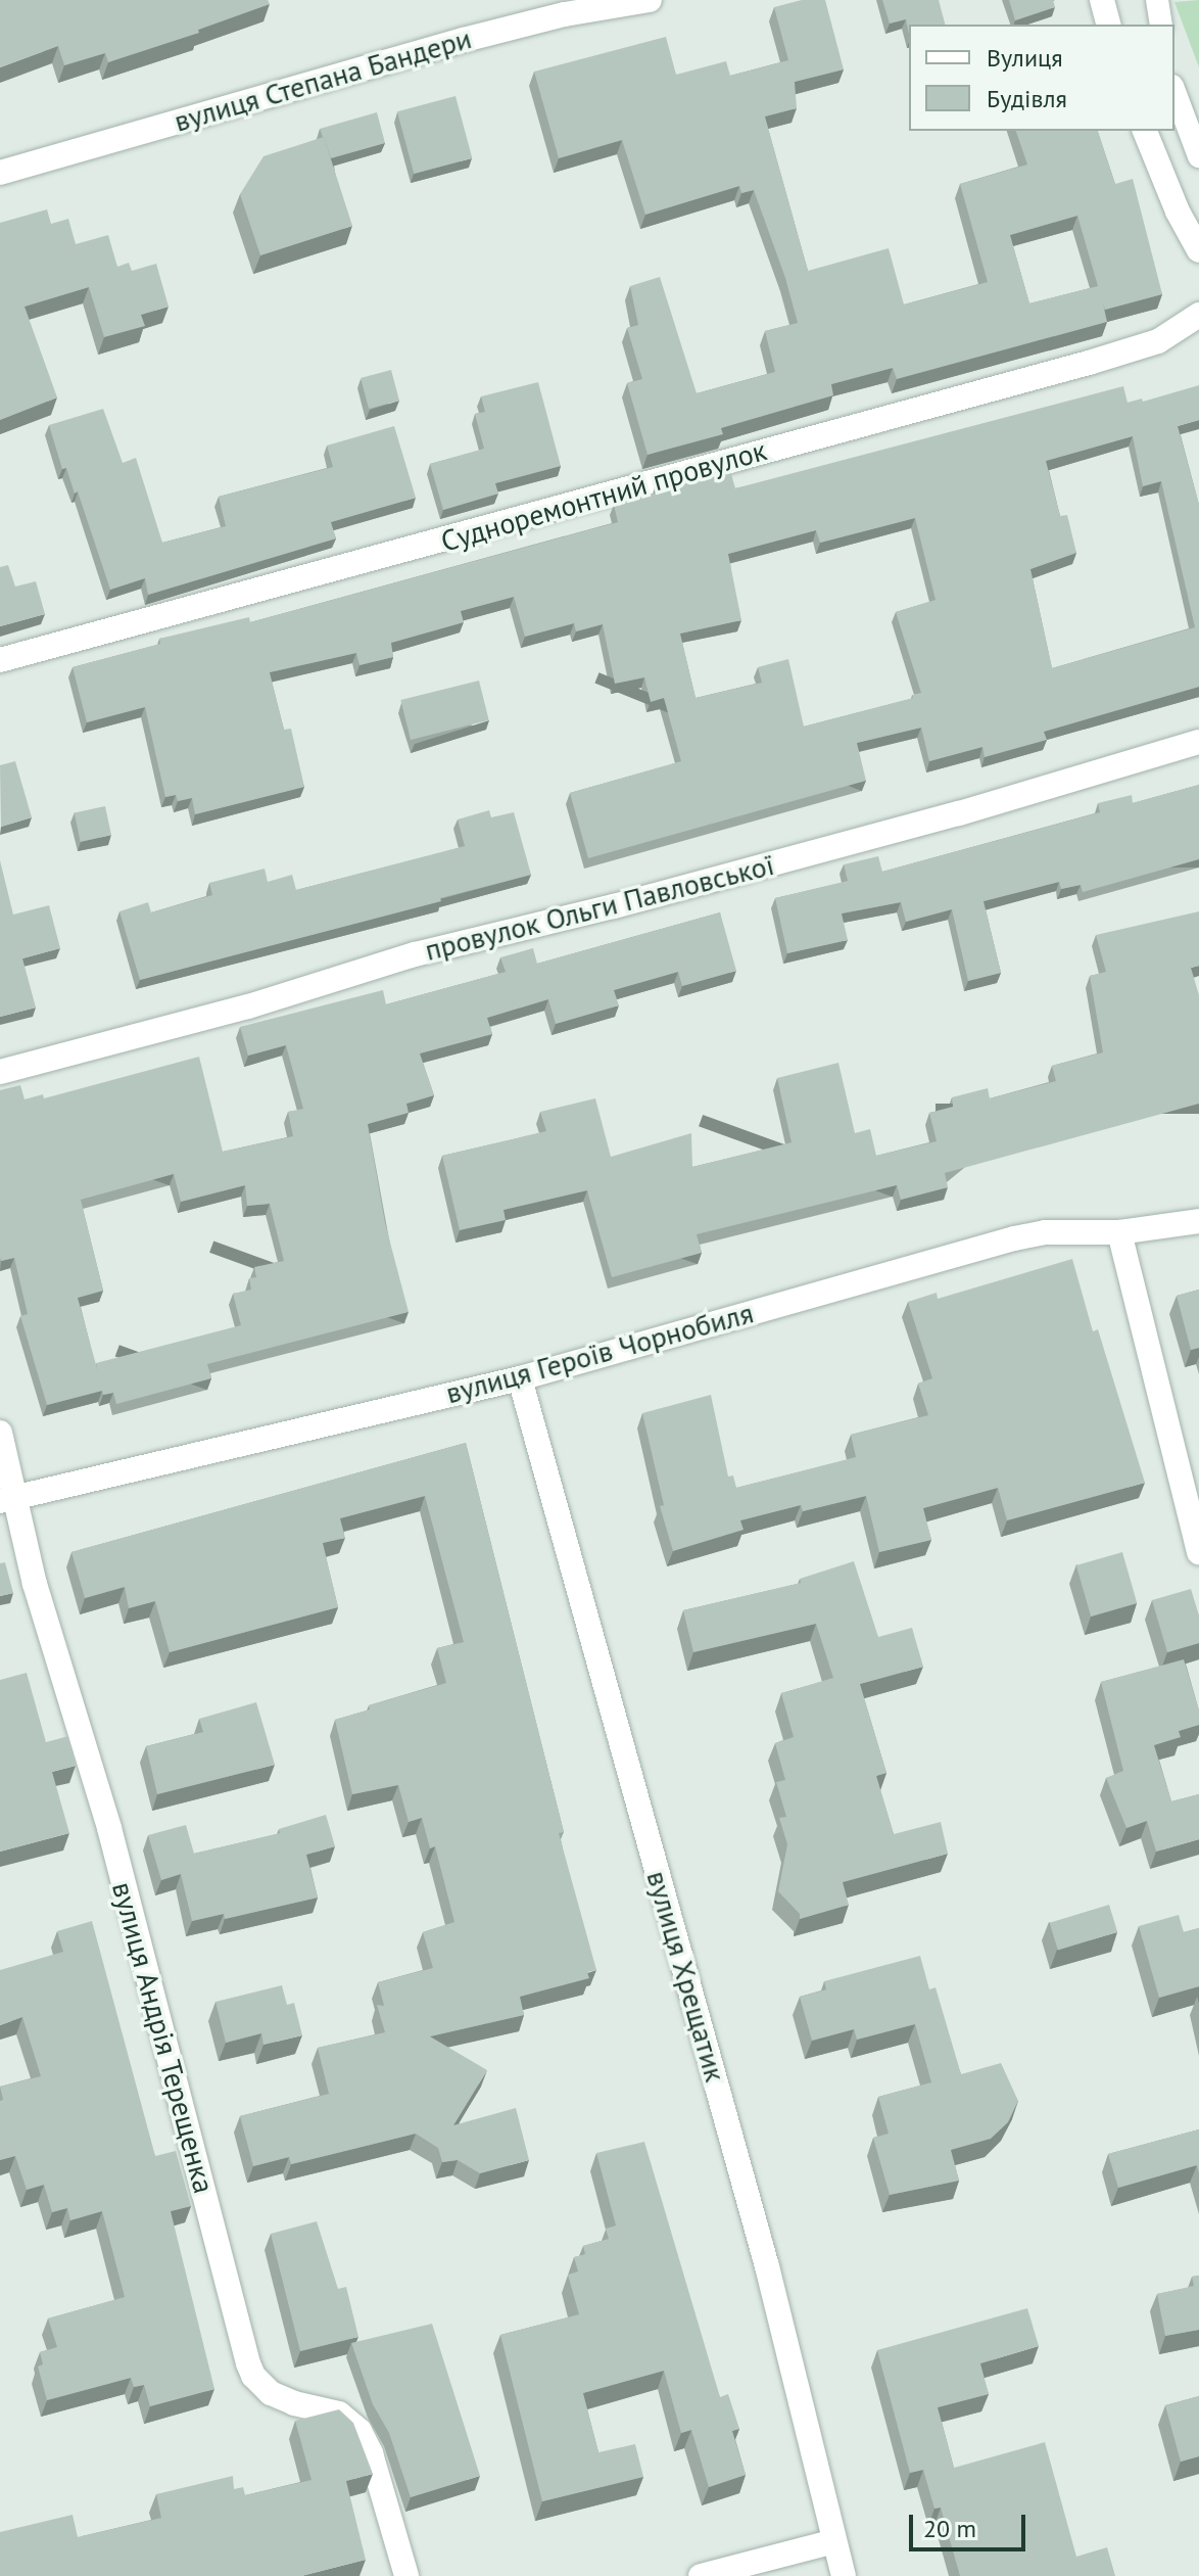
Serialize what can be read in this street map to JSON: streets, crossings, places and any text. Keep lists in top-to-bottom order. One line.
{"streets":{"street":["вулиця Степана Бандери","Судноремонтний провулок","провулок Ольги Павловської","вулиця Героїв Чорнобиля","вулиця Хрещатик","вулиця Андрія Терещенка"]},"crossings":[["вулиця Героїв Чорнобиля","вулиця Хрещатик"],["вулиця Героїв Чорнобиля","вулиця Андрія Терещенка"]],"legend":["Вулиця","Будівля"],"scale_bar":"20 m"}
